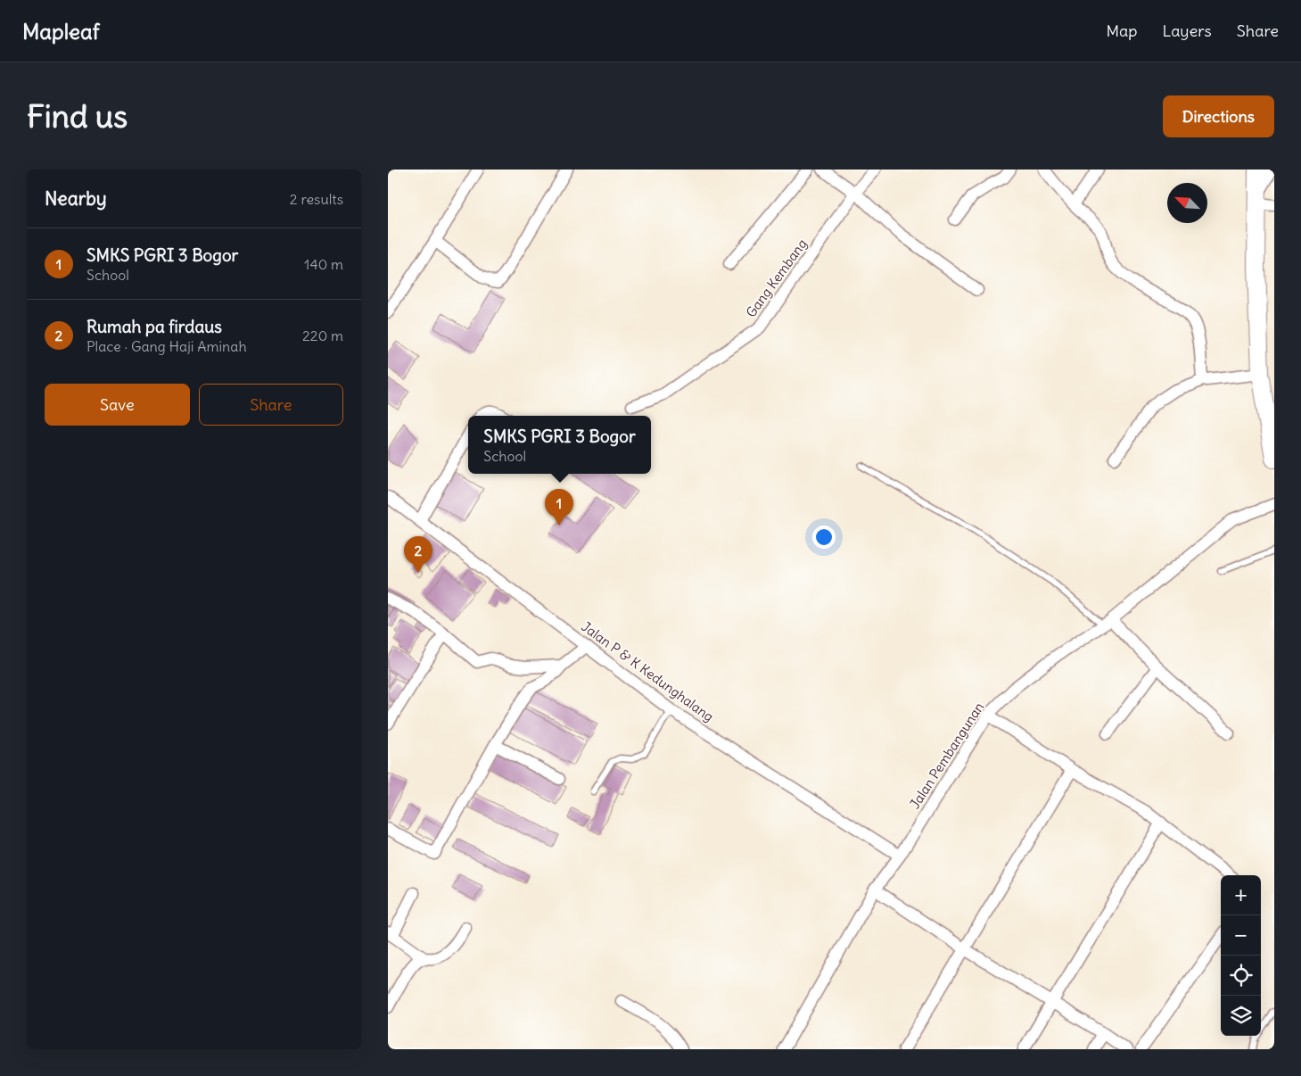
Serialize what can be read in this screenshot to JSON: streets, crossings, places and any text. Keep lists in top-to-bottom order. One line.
{"streets":{"street":["Gang Kembang","Jalan P & K Kedunghalang","Jalan Pembangunan"]},"crossings":[["Jalan P & K Kedunghalang","Jalan Pembangunan"]],"north":"top left","page":{"header":"Mapleaf","nav":["Map","Layers","Share"],"buttons":["Directions",["Save","Share"]],"title":"Find us","heading":["Nearby","2 results"],"list":[{"mark":"1","name":"SMKS PGRI 3 Bogor","note":"School","value":"140 m"},{"mark":"2","name":"Rumah pa firdaus","note":"Place · Gang Haji Aminah","value":"220 m"}],"popup":["SMKS PGRI 3 Bogor","School"],"pins":["1","2"],"map_buttons":["+","−"]}}
